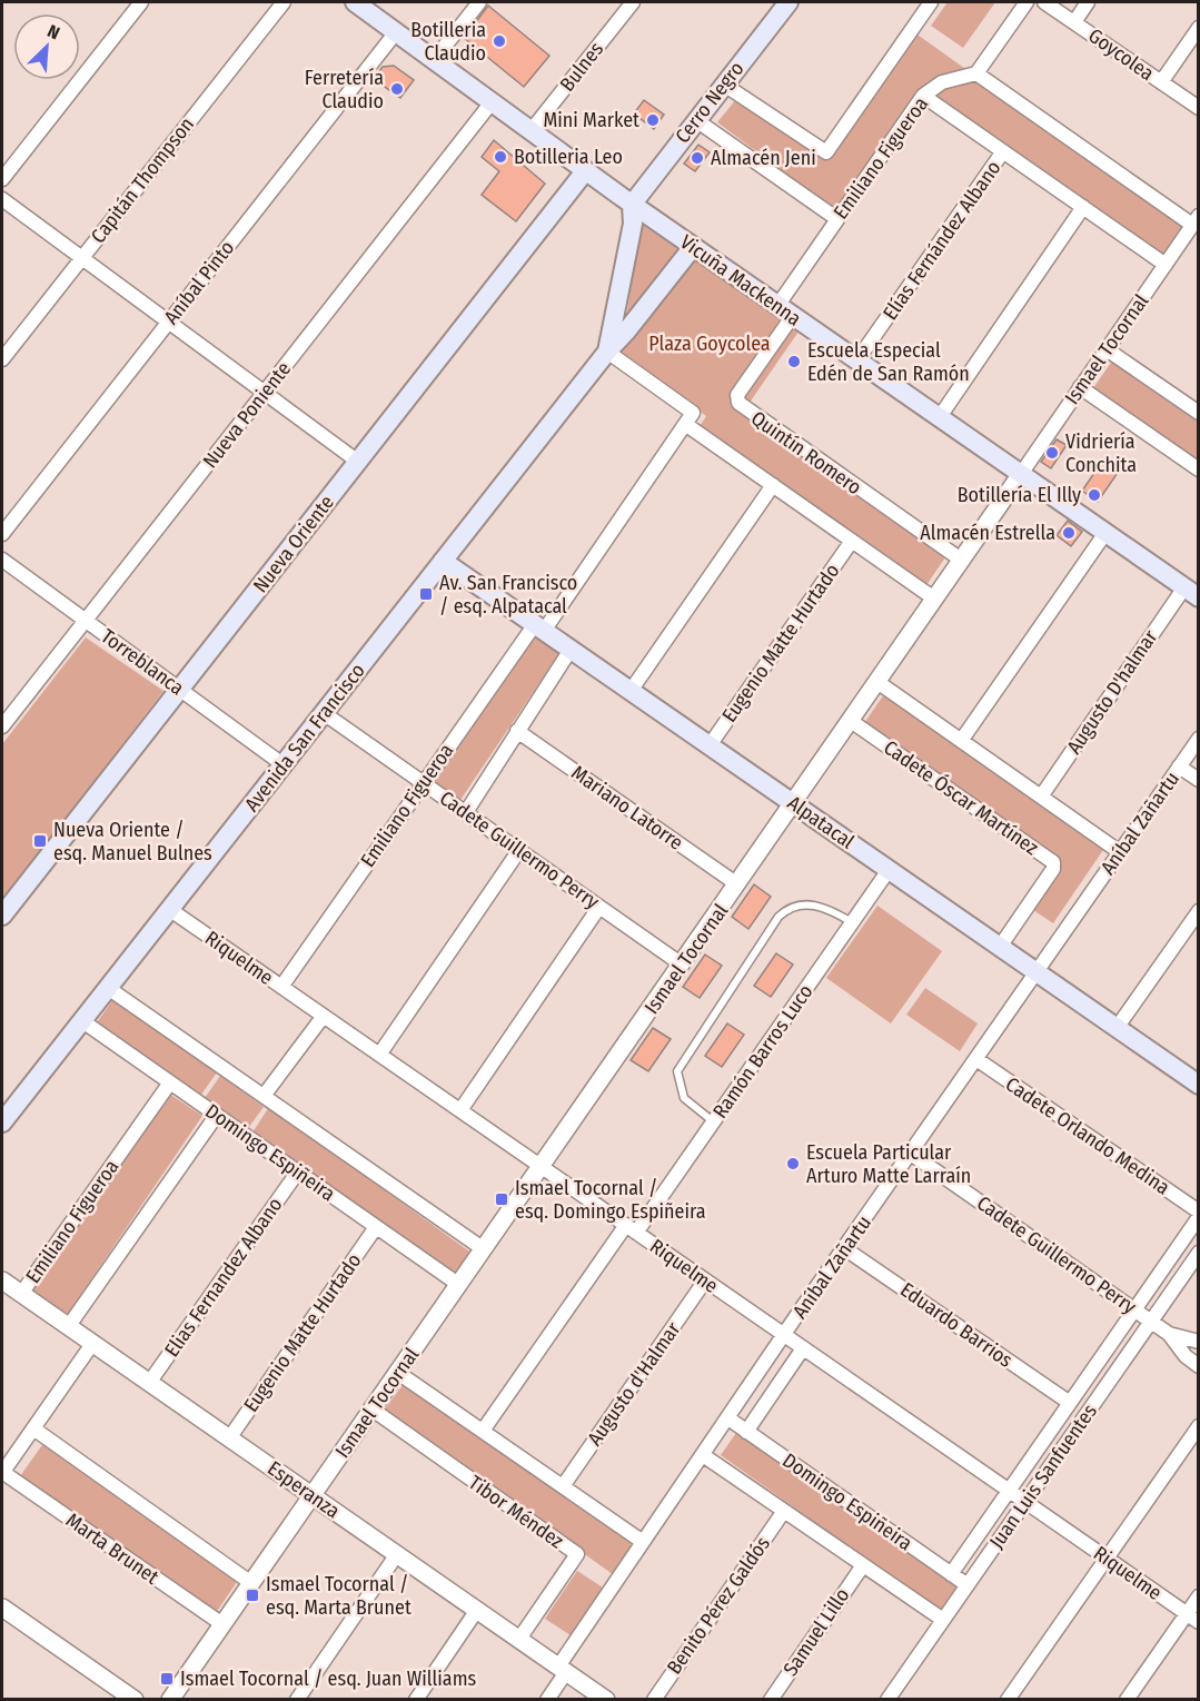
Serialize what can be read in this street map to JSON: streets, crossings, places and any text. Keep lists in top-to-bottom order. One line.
{"streets":{"main road":["Cerro Negro","Vicuña Mackenna","Nueva Oriente","Avenida San Francisco","Alpatacal"],"street":["Goycolea","Bulnes","Emiliano Figueroa","Capitán Thompson","Elías Fernández Albano","Aníbal Pinto","Ismael Tocornal","Nueva Poniente","Quintín Romero","Eugenio Matte Hurtado","Torreblanca","Augusto D'halmar","Cadete Óscar Martínez","Mariano Latorre","Aníbal Zañartu","Cadete Guillermo Perry","Riquelme","Ramón Barros Luco","Cadete Orlando Medina","Domingo Espiñeira","Elias Fernandez Albano","Eduardo Barrios","Augusto d'Halmar","Juan Luis Sanfuentes","Esperanza","Tibor Méndez","Marta Brunet","Benito Pérez Galdós","Samuel Lillo"]},"crossings":[["Bulnes","Vicuña Mackenna"],["Cerro Negro","Vicuña Mackenna"],["Cerro Negro","Avenida San Francisco"],["Emiliano Figueroa","Vicuña Mackenna"],["Emiliano Figueroa","Quintín Romero"],["Emiliano Figueroa","Alpatacal"],["Emiliano Figueroa","Cadete Guillermo Perry"],["Emiliano Figueroa","Riquelme"],["Emiliano Figueroa","Domingo Espiñeira"],["Emiliano Figueroa","Esperanza"],["Elías Fernández Albano","Vicuña Mackenna"],["Vicuña Mackenna","Aníbal Pinto"],["Vicuña Mackenna","Ismael Tocornal"],["Vicuña Mackenna","Nueva Poniente"],["Vicuña Mackenna","Quintín Romero"],["Vicuña Mackenna","Nueva Oriente"],["Vicuña Mackenna","Augusto D'halmar"],["Vicuña Mackenna","Avenida San Francisco"],["Ismael Tocornal","Quintín Romero"],["Ismael Tocornal","Cadete Óscar Martínez"],["Ismael Tocornal","Mariano Latorre"],["Ismael Tocornal","Alpatacal"],["Ismael Tocornal","Cadete Guillermo Perry"],["Ismael Tocornal","Riquelme"],["Ismael Tocornal","Domingo Espiñeira"],["Ismael Tocornal","Esperanza"],["Ismael Tocornal","Tibor Méndez"],["Ismael Tocornal","Marta Brunet"],["Nueva Poniente","Torreblanca"],["Nueva Oriente","Torreblanca"],["Eugenio Matte Hurtado","Alpatacal"],["Eugenio Matte Hurtado","Domingo Espiñeira"],["Eugenio Matte Hurtado","Esperanza"],["Torreblanca","Avenida San Francisco"],["Avenida San Francisco","Alpatacal"],["Avenida San Francisco","Cadete Guillermo Perry"],["Avenida San Francisco","Riquelme"],["Avenida San Francisco","Domingo Espiñeira"],["Cadete Óscar Martínez","Alpatacal"],["Alpatacal","Aníbal Zañartu"],["Alpatacal","Ramón Barros Luco"],["Aníbal Zañartu","Cadete Guillermo Perry"],["Aníbal Zañartu","Riquelme"],["Aníbal Zañartu","Cadete Orlando Medina"],["Aníbal Zañartu","Domingo Espiñeira"],["Aníbal Zañartu","Eduardo Barrios"],["Aníbal Zañartu","Esperanza"],["Cadete Guillermo Perry","Juan Luis Sanfuentes"],["Riquelme","Ramón Barros Luco"],["Riquelme","Augusto d'Halmar"],["Riquelme","Juan Luis Sanfuentes"],["Cadete Orlando Medina","Juan Luis Sanfuentes"],["Domingo Espiñeira","Elias Fernandez Albano"],["Domingo Espiñeira","Juan Luis Sanfuentes"],["Elias Fernandez Albano","Esperanza"],["Eduardo Barrios","Juan Luis Sanfuentes"],["Esperanza","Tibor Méndez"]],"parks":["Plaza Goycolea"],"places":{"other":["Botilleria Claudio","Ferretería Claudio","Mini Market","Botilleria Leo","Almacén Jeni","Escuela Especial Edén de San Ramón","Vidriería Conchita","Botillería El Illy","Almacén Estrella","Escuela Particular Arturo Matte Larraín"],"transit":["Av. San Francisco / esq. Alpatacal","Nueva Oriente / esq. Manuel Bulnes","Ismael Tocornal / esq. Domingo Espiñeira","Ismael Tocornal / esq. Marta Brunet","Ismael Tocornal / esq. Juan Williams"]},"north":"top right"}
